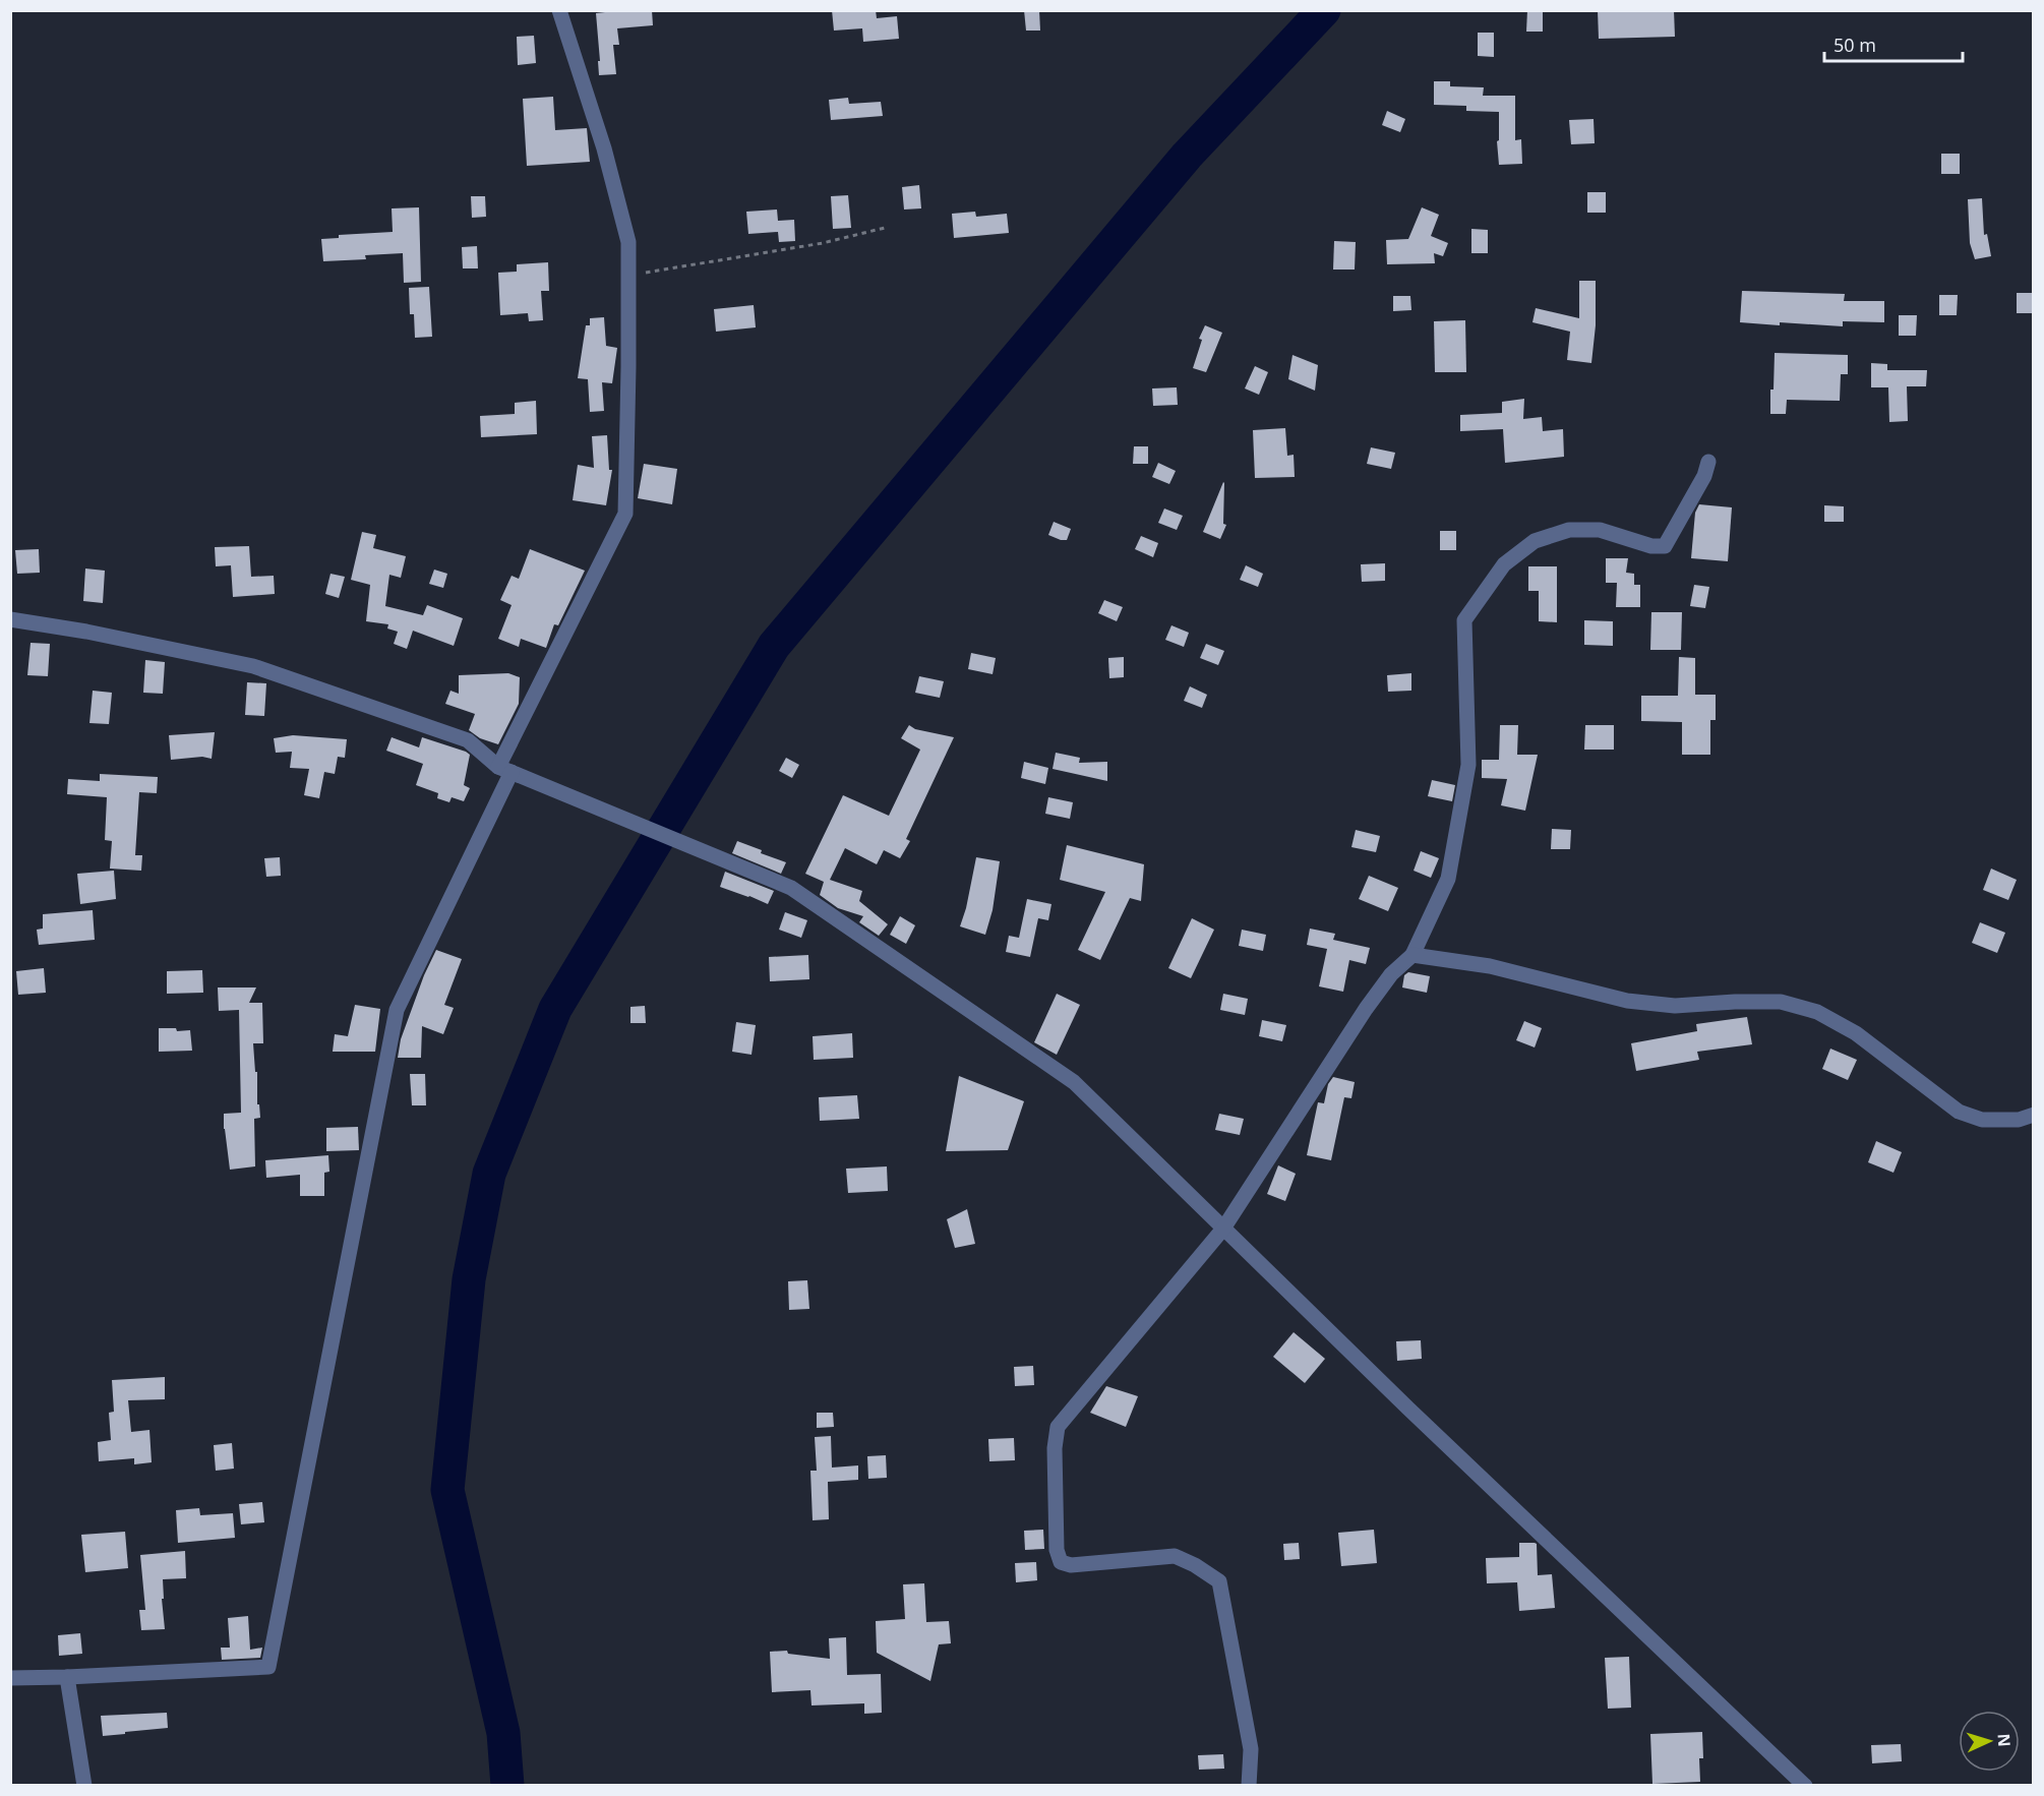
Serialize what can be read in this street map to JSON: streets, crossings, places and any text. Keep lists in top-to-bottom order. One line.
{"scale_bar":"50 m","north":"right"}
